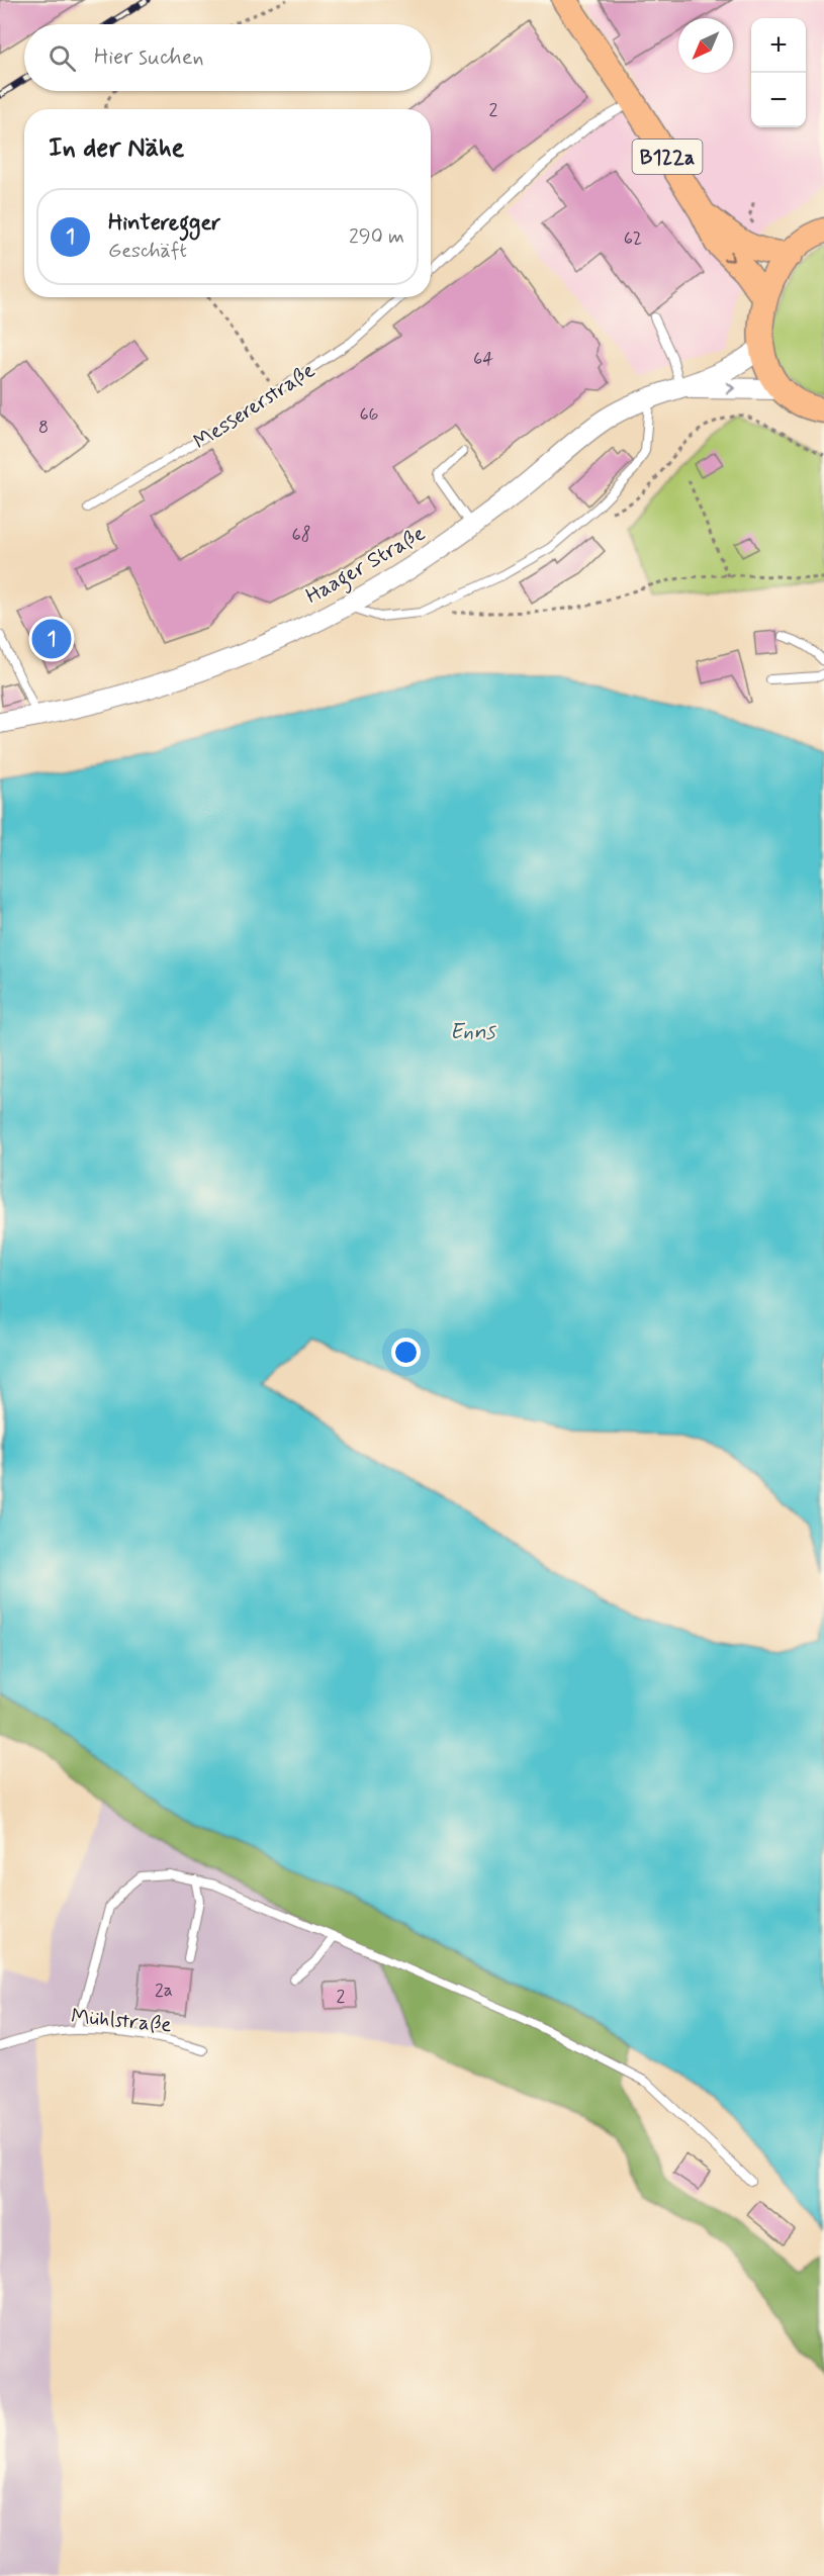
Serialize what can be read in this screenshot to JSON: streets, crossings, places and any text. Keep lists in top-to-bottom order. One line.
{"streets":{"main road":["B122a"],"street":["Haager Straße"],"lane":["Messererstraße","Mühlstraße"]},"water":["Enns"],"house_numbers":["2","62","64","66","8","68","2a","2"],"north":"bottom left","page":{"map_buttons":["+","−"],"search":"Hier suchen","heading":"In der Nähe","list":[{"mark":"1","name":"Hinteregger","note":"Geschäft","value":"290 m"}],"pins":"1"}}
